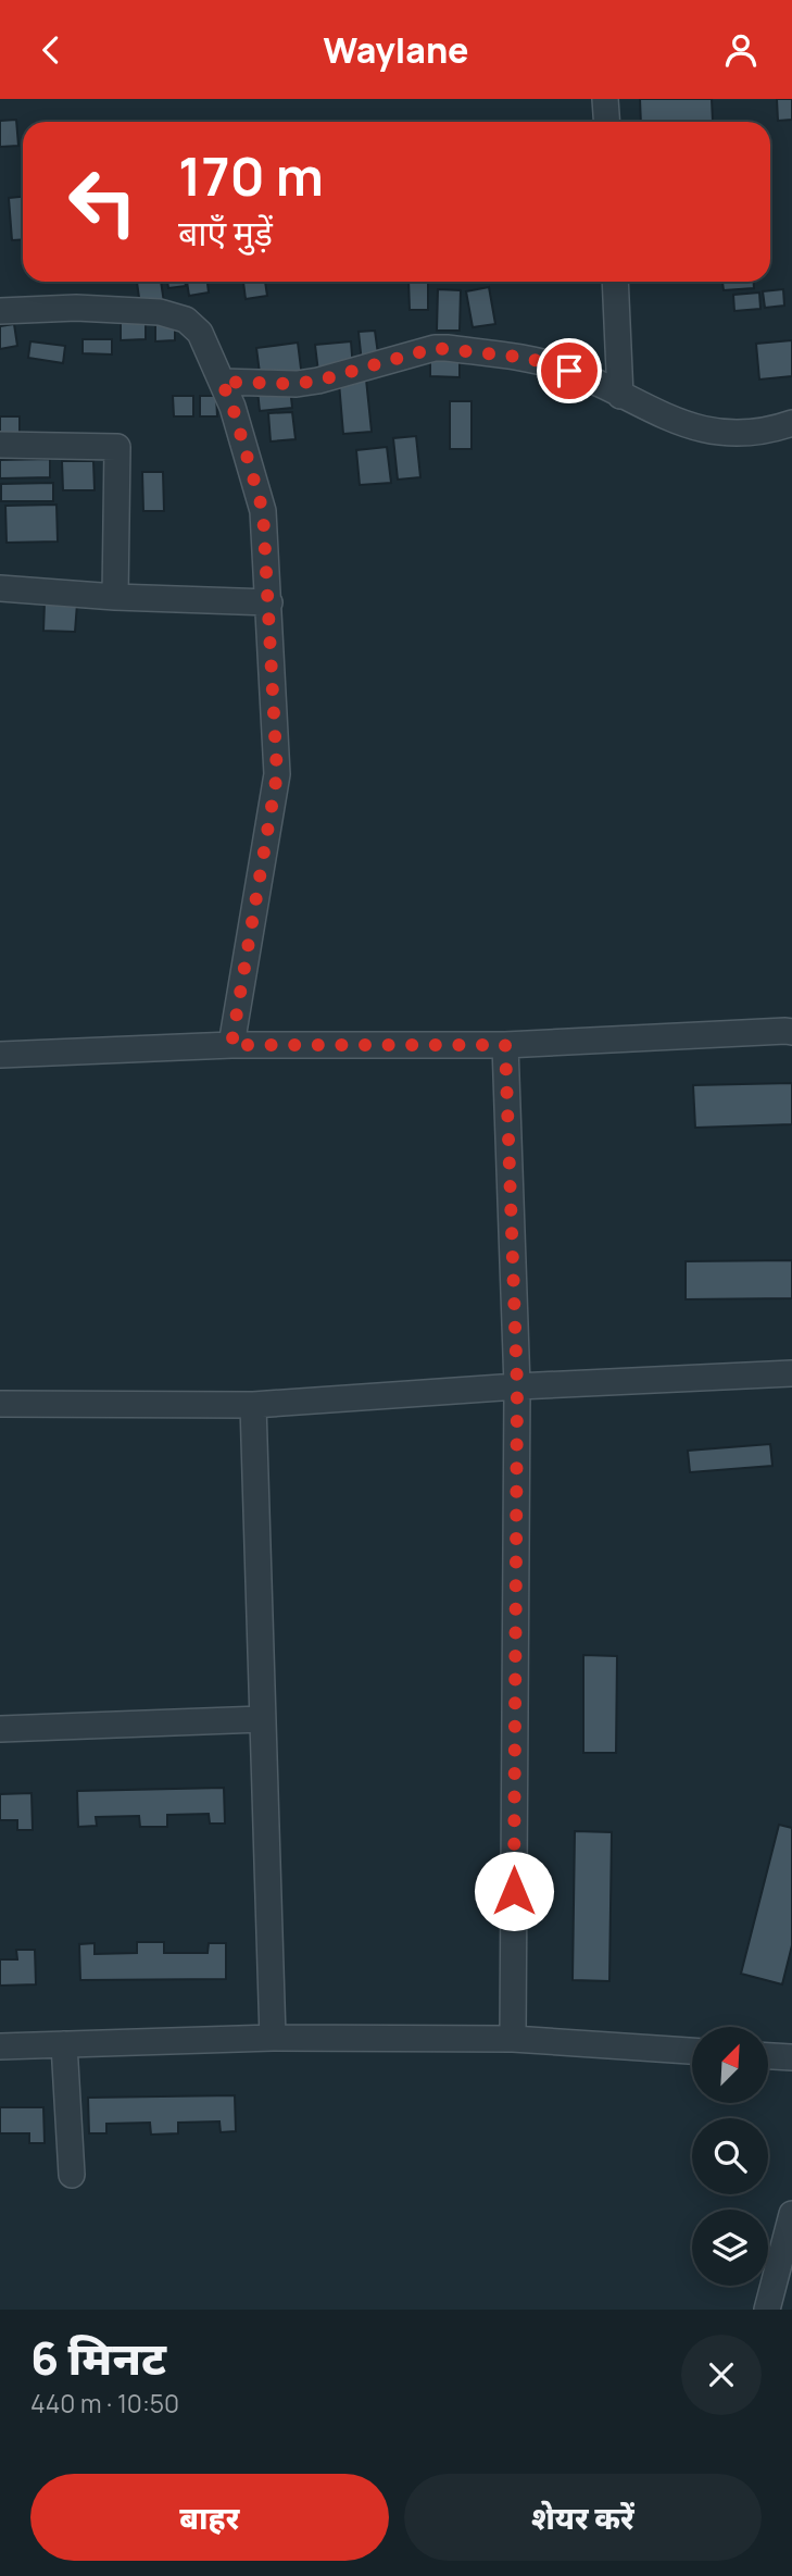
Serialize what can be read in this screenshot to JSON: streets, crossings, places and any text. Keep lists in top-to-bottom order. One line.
{"north":"top right","page":{"header":"Waylane","turn":["170 m","बाएँ मुड़ें"],"heading":["6 मिनट","440 m · 10:50"],"buttons":["बाहर","शेयर करें"]}}
